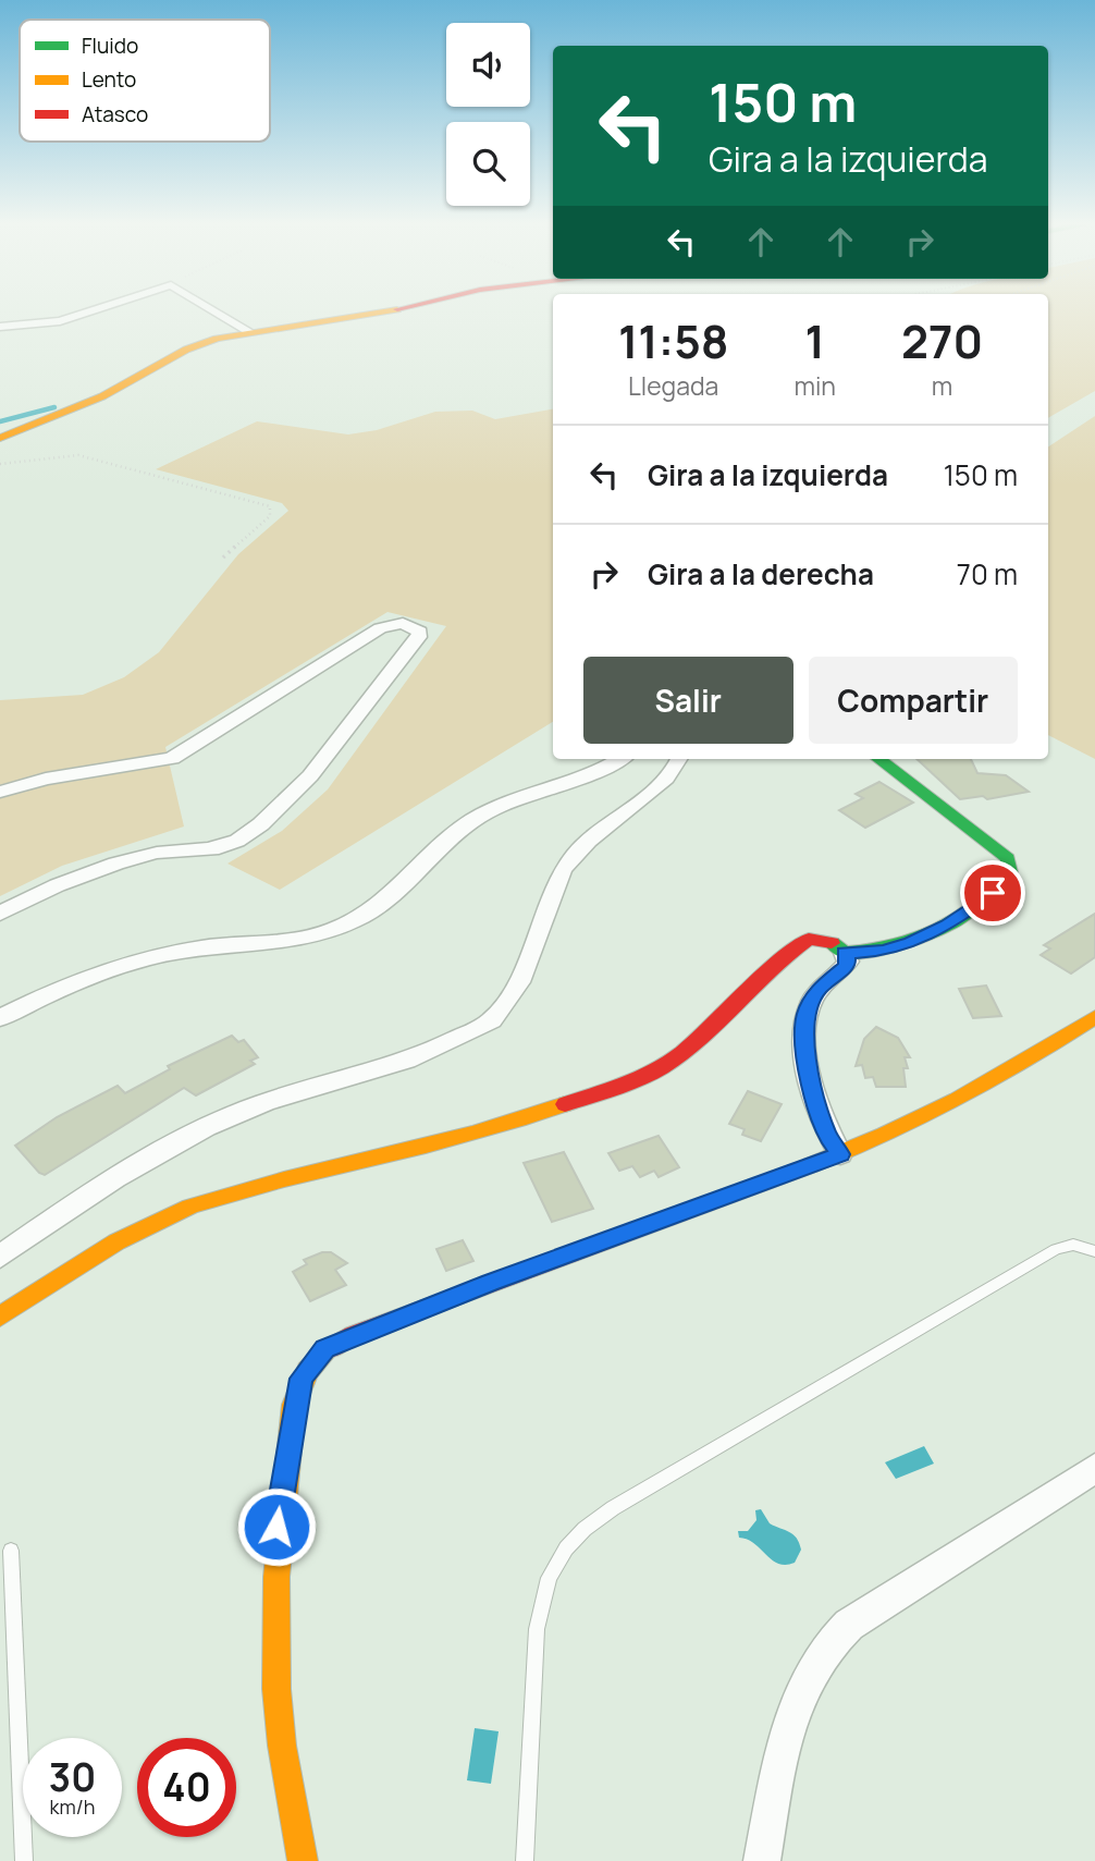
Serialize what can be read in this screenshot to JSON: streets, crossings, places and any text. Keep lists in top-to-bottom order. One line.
{"legend":["Fluido","Lento","Atasco"],"page":{"turn":["150 m","Gira a la izquierda"],"eta":["11:58","Llegada","1","min","270","m"],"list":[{"name":"Gira a la izquierda","value":"150 m"},{"name":"Gira a la derecha","value":"70 m"}],"buttons":["Salir","Compartir"],"speed":"30 km/h","limit":"40"}}
